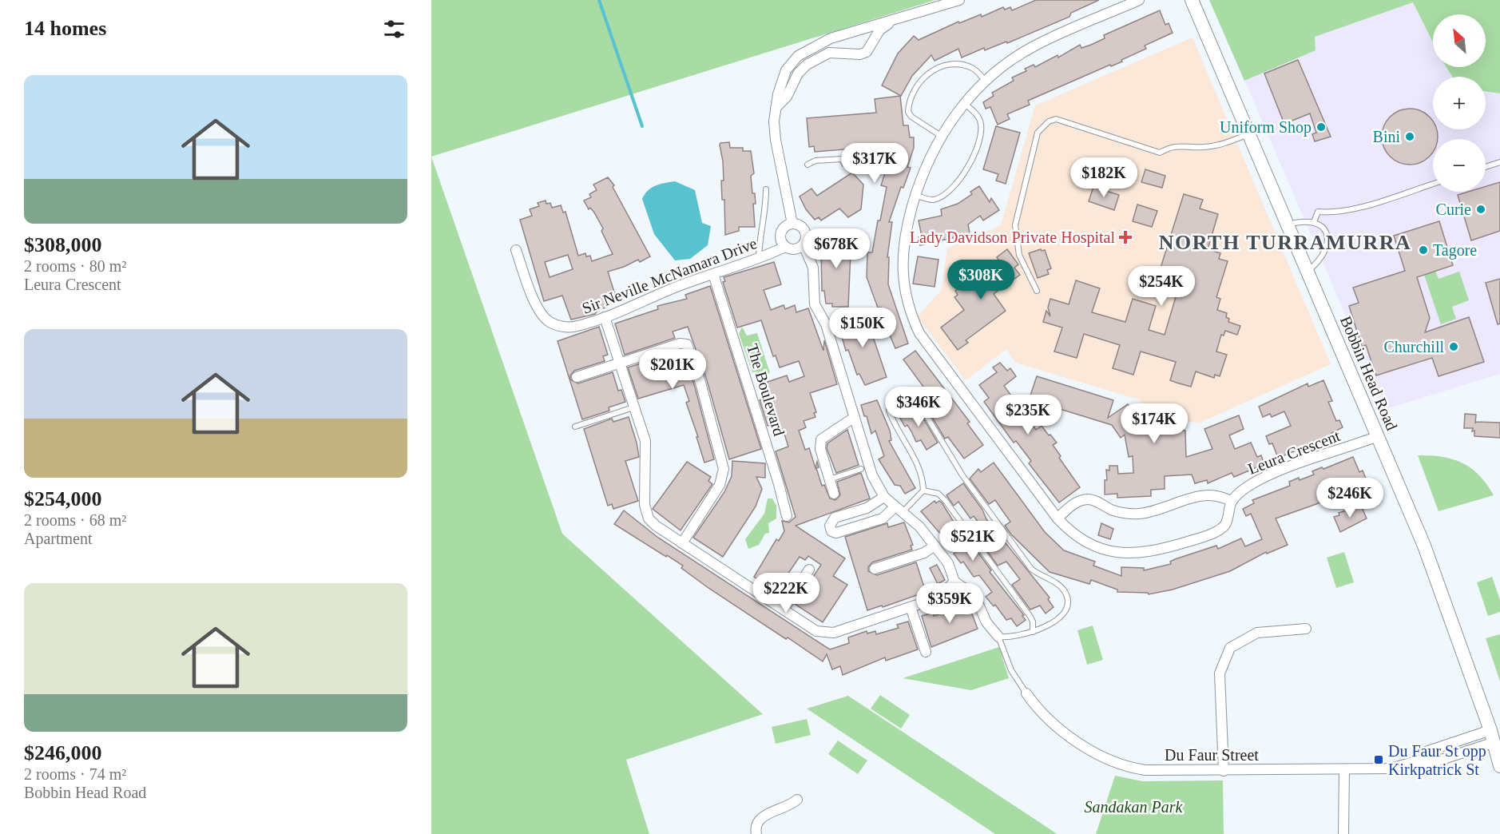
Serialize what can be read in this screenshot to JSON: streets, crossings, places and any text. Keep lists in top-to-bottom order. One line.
{"streets":{"main road":["Bobbin Head Road"],"street":["Sir Neville McNamara Drive","The Boulevard","Leura Crescent","Du Faur Street"]},"crossings":[["Sir Neville McNamara Drive","The Boulevard"],["Bobbin Head Road","Leura Crescent"],["Bobbin Head Road","Du Faur Street"]],"districts":["NORTH TURRAMURRA"],"parks":["Sandakan Park"],"places":{"other":["Uniform Shop","Bini","Curie","Tagore","Churchill"],"health":["Lady Davidson Private Hospital"],"transit":["Du Faur St opp Kirkpatrick St"]},"north":"top left","page":{"heading":"14 homes","map_buttons":["+","−"],"list":[{"name":"$308,000","note":"2 rooms · 80 m² · Leura Crescent"},{"name":"$254,000","note":"2 rooms · 68 m² · Apartment"},{"name":"$246,000","note":"2 rooms · 74 m² · Bobbin Head Road"}],"price":["$317K","$182K","$678K","$308K","$254K","$150K","$201K","$346K","$235K","$174K","$246K","$521K","$222K","$359K"]}}
